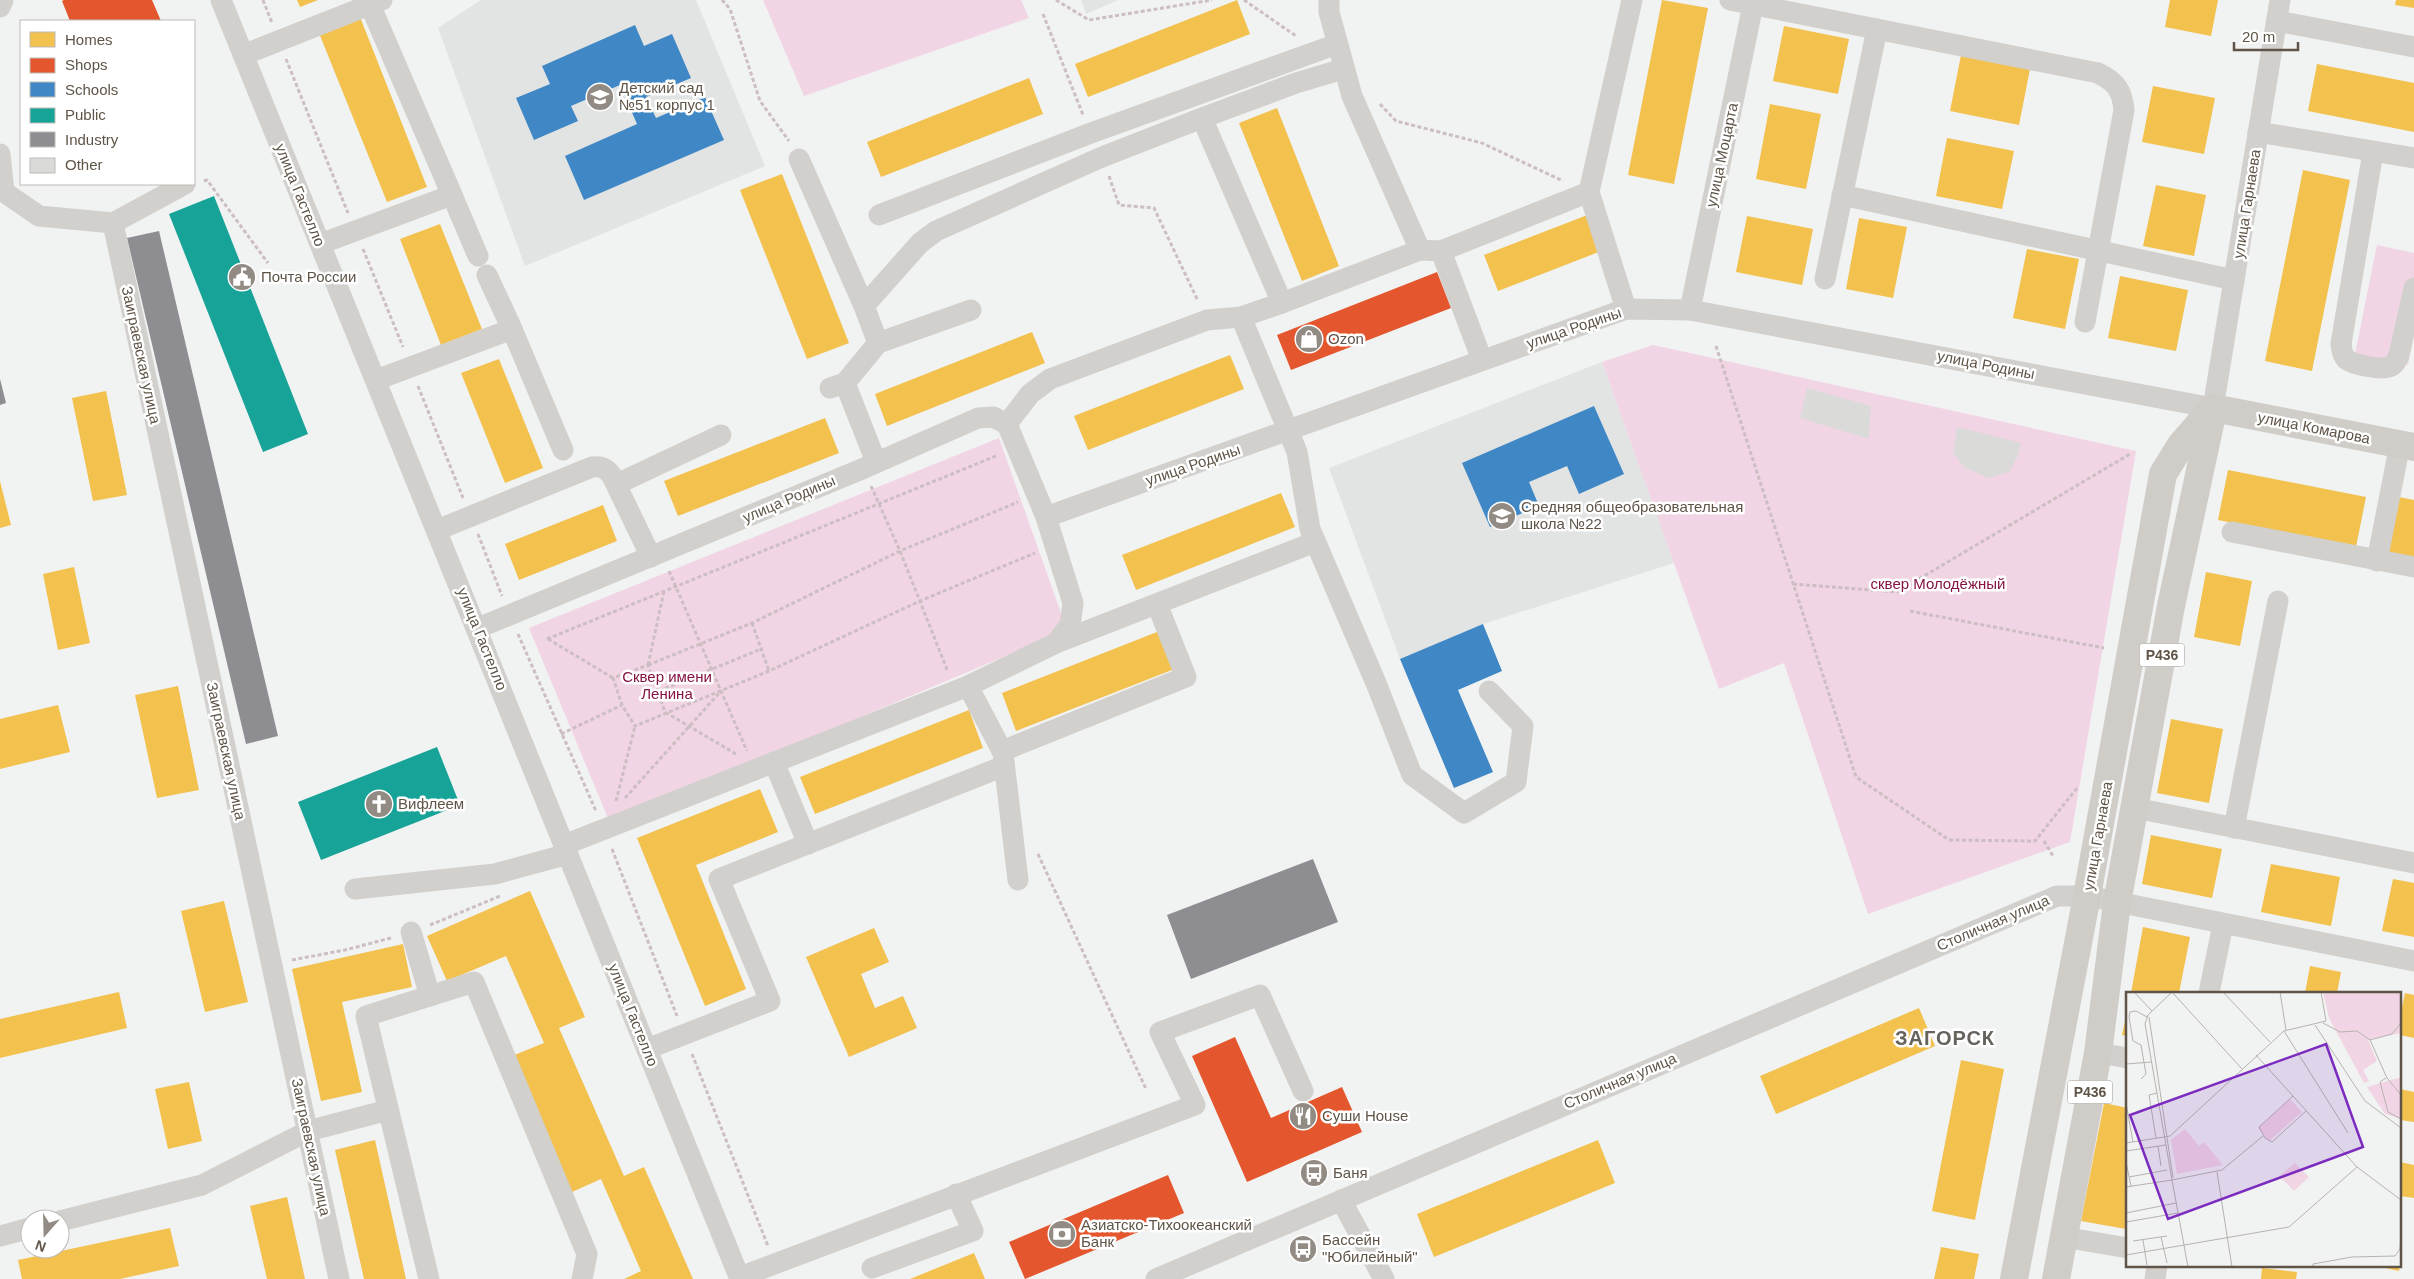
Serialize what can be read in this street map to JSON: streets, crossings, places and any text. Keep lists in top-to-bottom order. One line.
{"streets":{"main road":["улица Гарнаева","улица Комарова","P436"],"street":["улица Моцарта","улица Гастелло","улица Родины","Заиграевская улица","Столичная улица"]},"crossings":[["улица Моцарта","улица Родины"],["улица Гастелло","улица Родины"],["улица Гарнаева","улица Родины"],["улица Гарнаева","улица Комарова"],["улица Гарнаева","Столичная улица"],["улица Родины","улица Комарова"]],"districts":["ЗАГОРСК"],"parks":["сквер Молодёжный","Сквер имени Ленина"],"places":{"school or university":["Детский сад №51 корпус 1","Средняя общеобразовательная школа №22"],"public building":["Почта России"],"shop":["Ozon"],"church":["Вифлеем"],"restaurant":["Суши House"],"bus stop":["Баня","Бассейн \"Юбилейный\""],"bank":["Азиатско-Тихоокеанский Банк"]},"legend":["Homes","Shops","Schools","Public","Industry","Other"],"scale_bar":"20 m","north":"bottom"}
